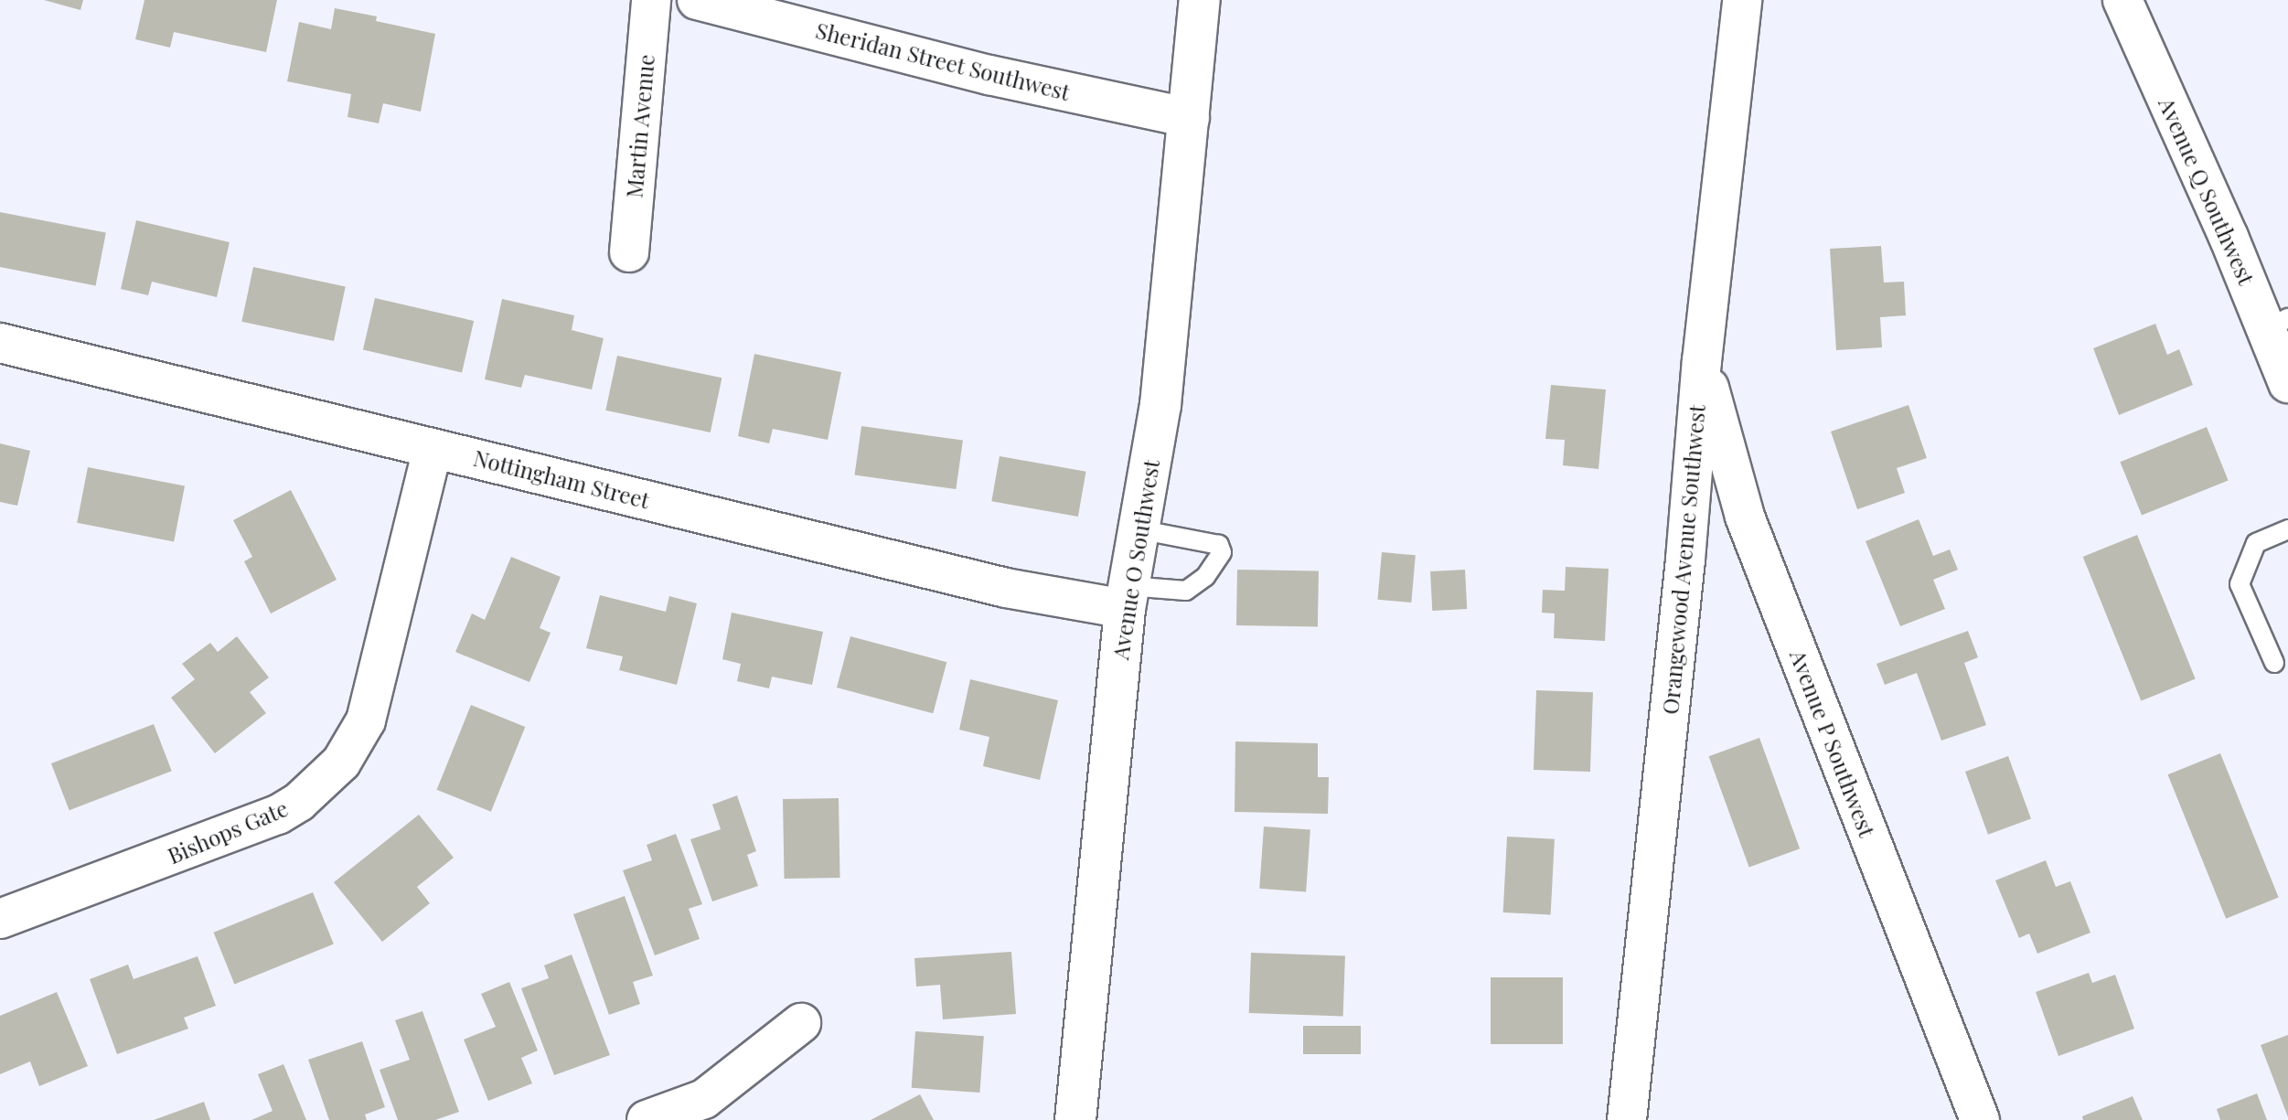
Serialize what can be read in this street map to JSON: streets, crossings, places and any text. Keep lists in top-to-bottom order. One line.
{"streets":{"street":["Sheridan Street Southwest","Martin Avenue","Avenue Q Southwest","Nottingham Street","Avenue O Southwest","Orangewood Avenue Southwest","Avenue P Southwest","Bishops Gate"]},"crossings":[["Sheridan Street Southwest","Avenue O Southwest"],["Nottingham Street","Avenue O Southwest"],["Nottingham Street","Bishops Gate"],["Orangewood Avenue Southwest","Avenue P Southwest"]]}
